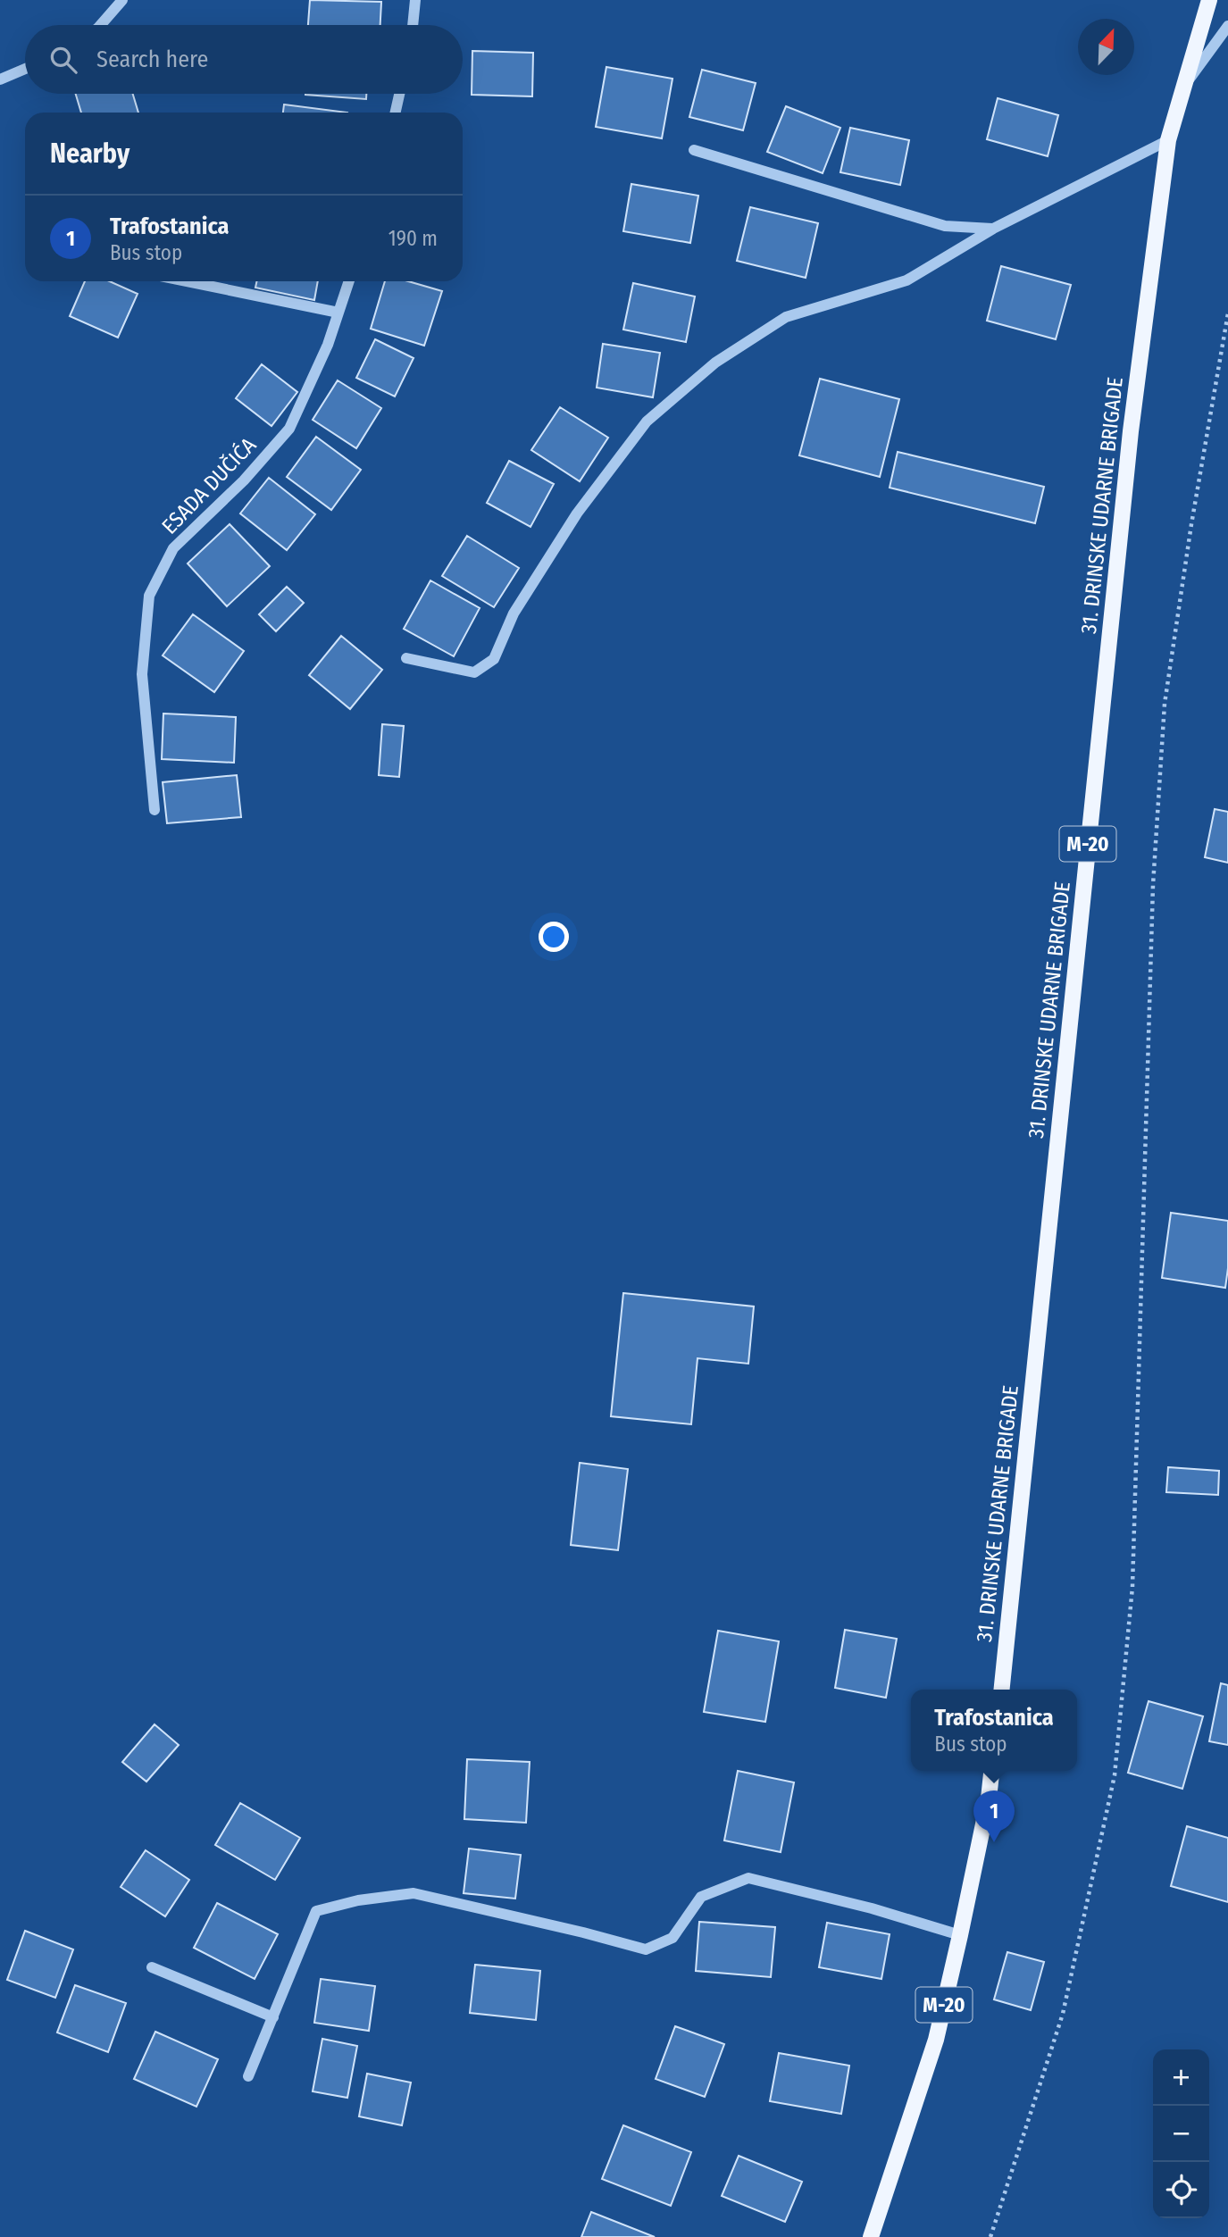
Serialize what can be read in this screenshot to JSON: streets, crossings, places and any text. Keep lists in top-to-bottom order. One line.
{"streets":{"main road":["31. DRINSKE UDARNE BRIGADE","M-20"],"street":["ESADA DUČIĆA"]},"north":"top right","page":{"search":"Search here","heading":"Nearby","list":[{"mark":"1","name":"Trafostanica","note":"Bus stop","value":"190 m"}],"popup":["Trafostanica","Bus stop"],"pins":"1","map_buttons":["+","−"]}}
